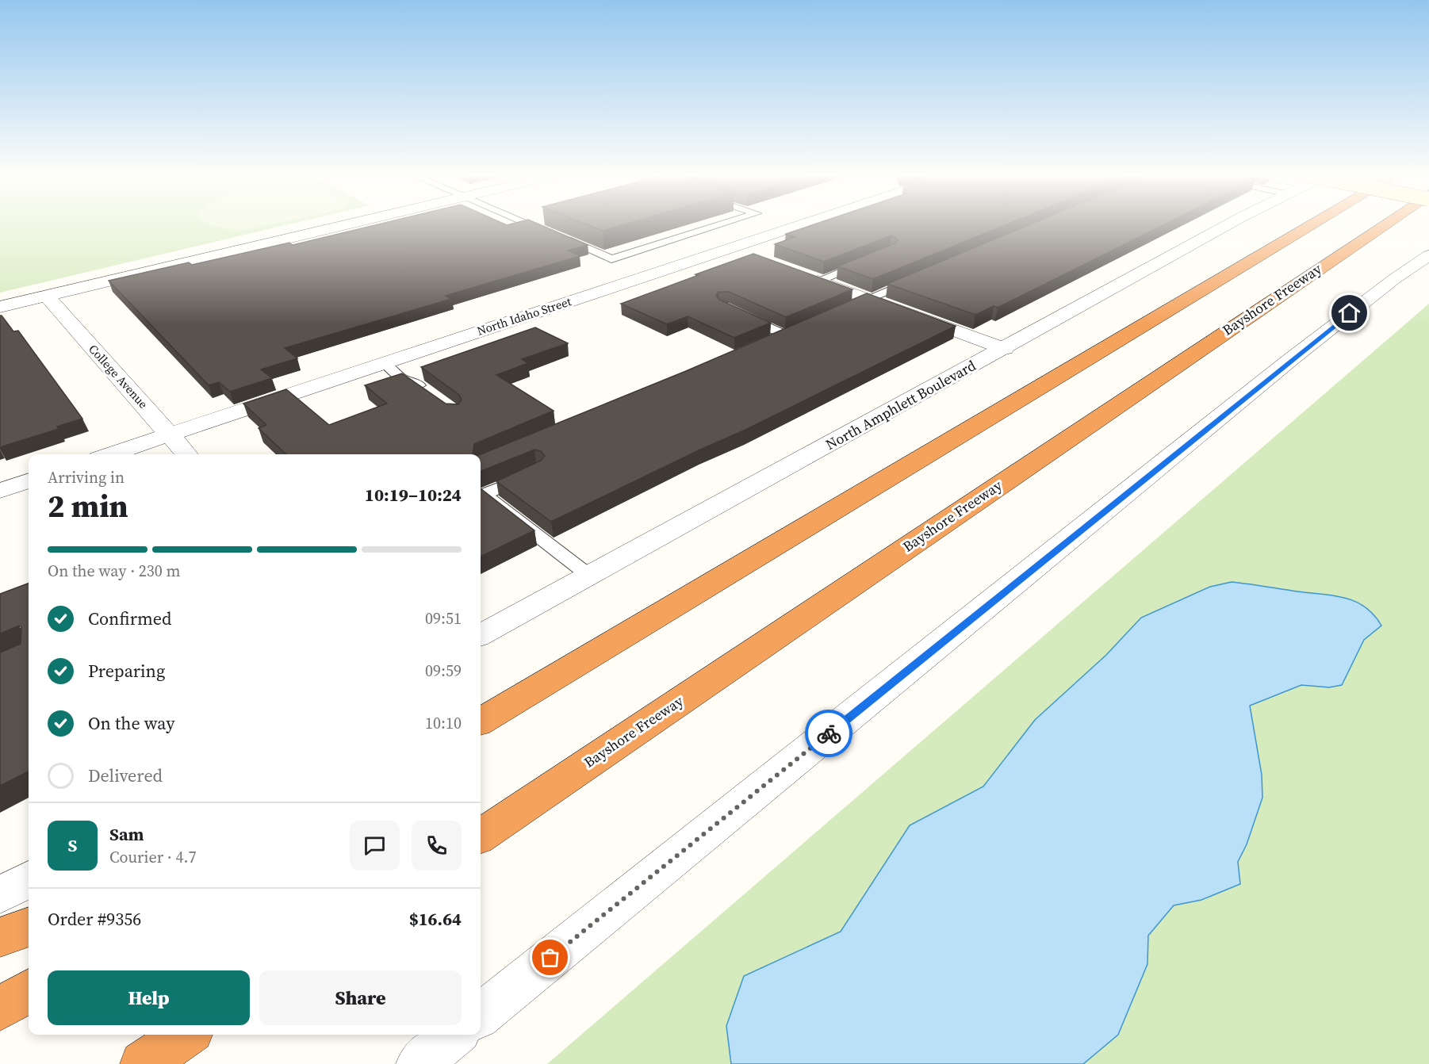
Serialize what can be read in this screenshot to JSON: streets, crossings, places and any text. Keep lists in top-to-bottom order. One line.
{"streets":{"highway":["Bayshore Freeway"],"street":["North Idaho Street","College Avenue","North Amphlett Boulevard"]},"crossings":[["North Idaho Street","College Avenue"]],"page":{"heading":["2 min","Arriving in","10:19–10:24"],"panel":["Sam","Courier · 4.7","Order #9356","$16.64"],"bar":"On the way · 230 m","list":[["Confirmed","09:51"],["Preparing","09:59"],["On the way","10:10"],"Delivered"],"round":"S","buttons":["Help","Share"]}}
